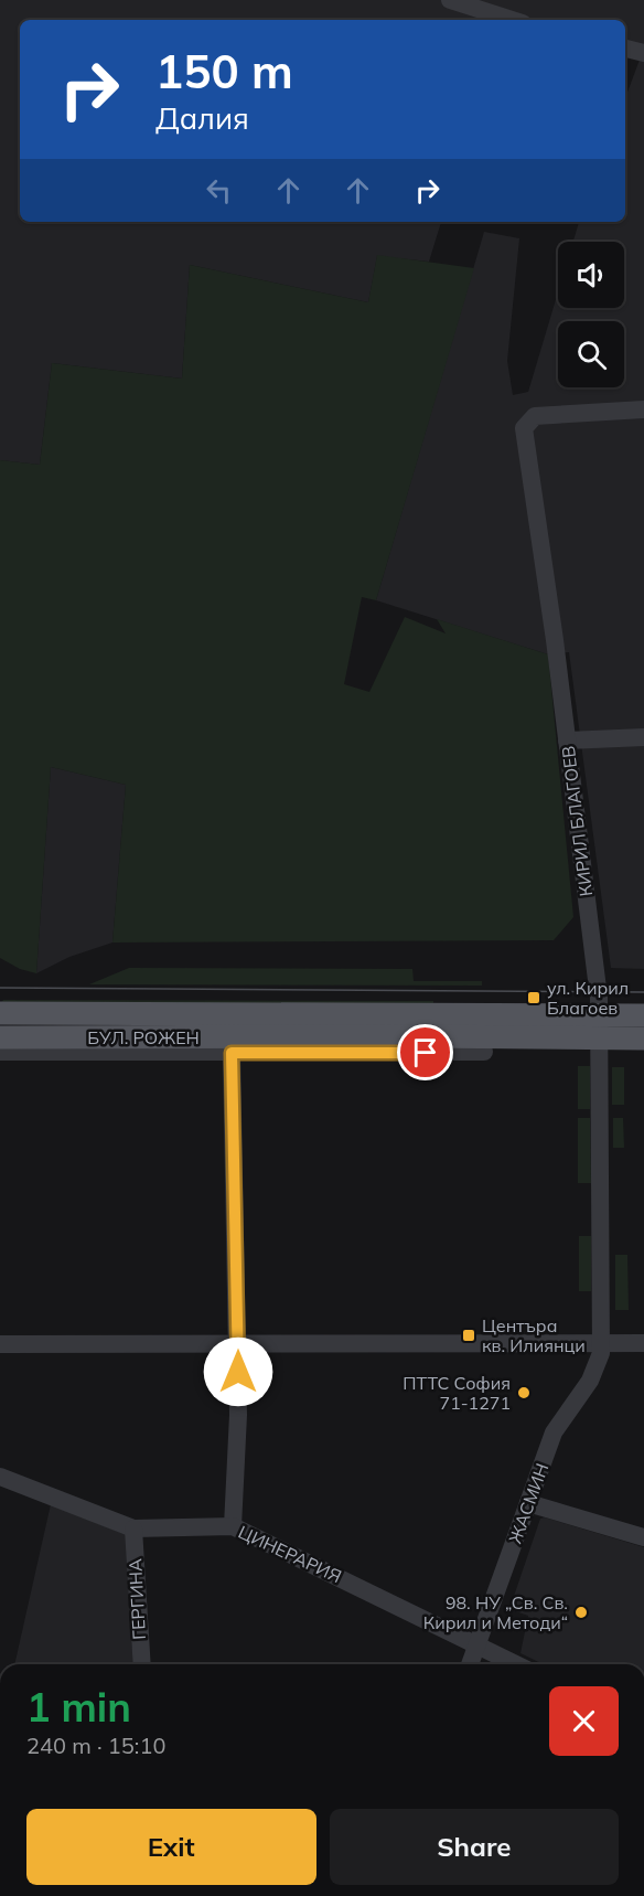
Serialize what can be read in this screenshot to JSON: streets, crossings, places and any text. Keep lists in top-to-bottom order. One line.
{"streets":{"main road":["БУЛ. РОЖЕН"],"street":["КИРИЛ БЛАГОЕВ","ЖАСМИН","ЦИНЕРАРИЯ","ГЕРГИНА"]},"crossings":[["КИРИЛ БЛАГОЕВ","БУЛ. РОЖЕН"],["КИРИЛ БЛАГОЕВ","ЖАСМИН"],["ЖАСМИН","ЦИНЕРАРИЯ"],["ЦИНЕРАРИЯ","ГЕРГИНА"]],"places":{"transit":["ул. Кирил Благоев","Центъра кв. Илиянци"],"other":["ПТТС София 71-1271","98. НУ „Св. Св. Кирил и Методи“"]},"page":{"turn":["150 m","Далия"],"heading":["1 min","240 m · 15:10"],"buttons":["Exit","Share"]}}
